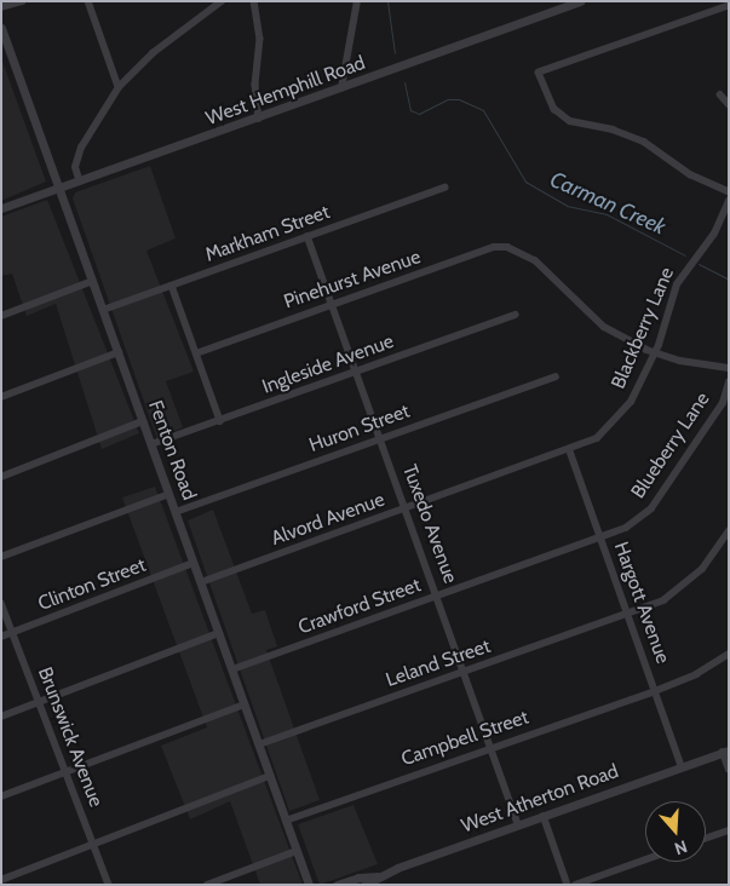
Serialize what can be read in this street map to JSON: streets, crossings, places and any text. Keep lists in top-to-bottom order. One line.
{"streets":{"street":["West Hemphill Road","Markham Street","Pinehurst Avenue","Blackberry Lane","Ingleside Avenue","Huron Street","Blueberry Lane","Fenton Road","Alvord Avenue","Tuxedo Avenue","Clinton Street","Hargott Avenue","Crawford Street","Leland Street","Brunswick Avenue","Campbell Street","West Atherton Road"]},"crossings":[["West Hemphill Road","Fenton Road"],["Markham Street","Fenton Road"],["Markham Street","Tuxedo Avenue"],["Pinehurst Avenue","Blackberry Lane"],["Pinehurst Avenue","Tuxedo Avenue"],["Blackberry Lane","Alvord Avenue"],["Blackberry Lane","Hargott Avenue"],["Ingleside Avenue","Fenton Road"],["Ingleside Avenue","Tuxedo Avenue"],["Huron Street","Fenton Road"],["Huron Street","Tuxedo Avenue"],["Blueberry Lane","Hargott Avenue"],["Blueberry Lane","Crawford Street"],["Fenton Road","Alvord Avenue"],["Fenton Road","Clinton Street"],["Fenton Road","Crawford Street"],["Fenton Road","Leland Street"],["Fenton Road","Campbell Street"],["Alvord Avenue","Tuxedo Avenue"],["Alvord Avenue","Hargott Avenue"],["Tuxedo Avenue","Crawford Street"],["Tuxedo Avenue","Leland Street"],["Tuxedo Avenue","Campbell Street"],["Tuxedo Avenue","West Atherton Road"],["Clinton Street","Brunswick Avenue"],["Hargott Avenue","Crawford Street"],["Hargott Avenue","Leland Street"],["Hargott Avenue","Campbell Street"],["Hargott Avenue","West Atherton Road"]],"water":["Carman Creek"],"north":"bottom"}
